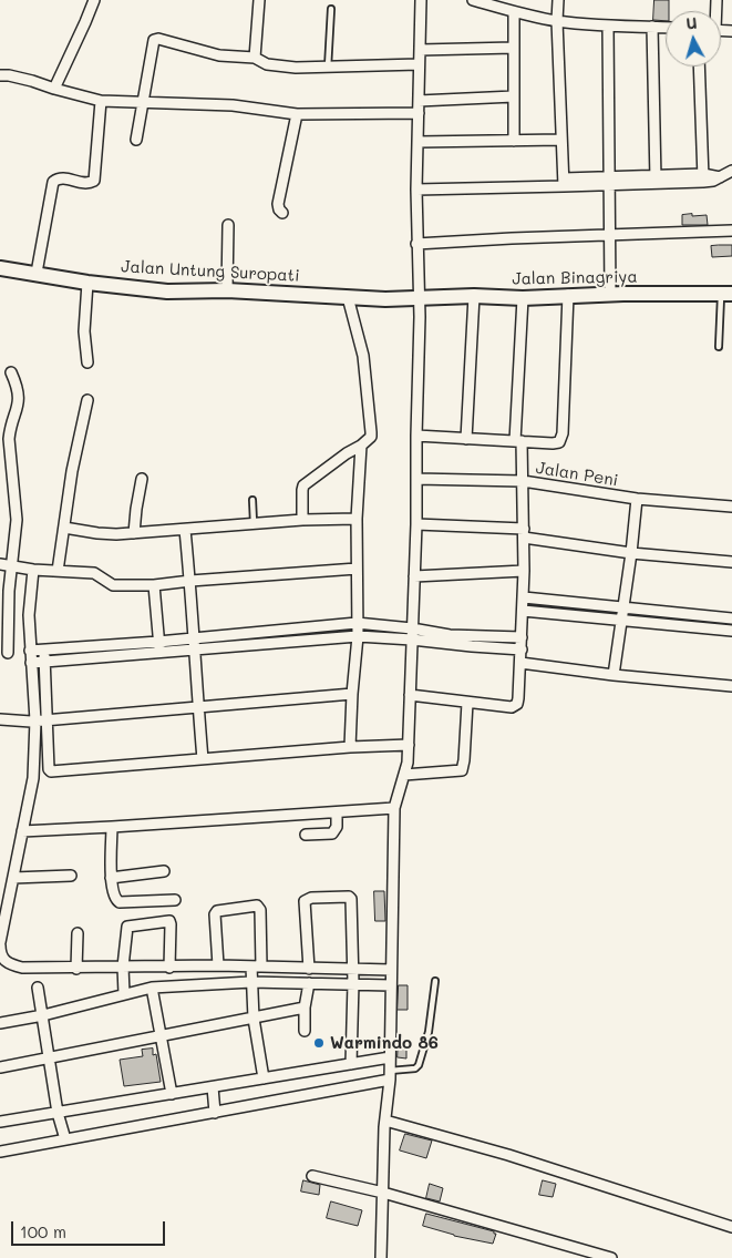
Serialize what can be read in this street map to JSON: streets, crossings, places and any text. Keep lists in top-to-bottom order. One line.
{"streets":{"street":["Jalan Untung Suropati","Jalan Binagriya","Jalan Peni"]},"crossings":[["Jalan Untung Suropati","Jalan Binagriya"]],"places":["Warmindo 86"],"scale_bar":"100 m","north":"top"}
